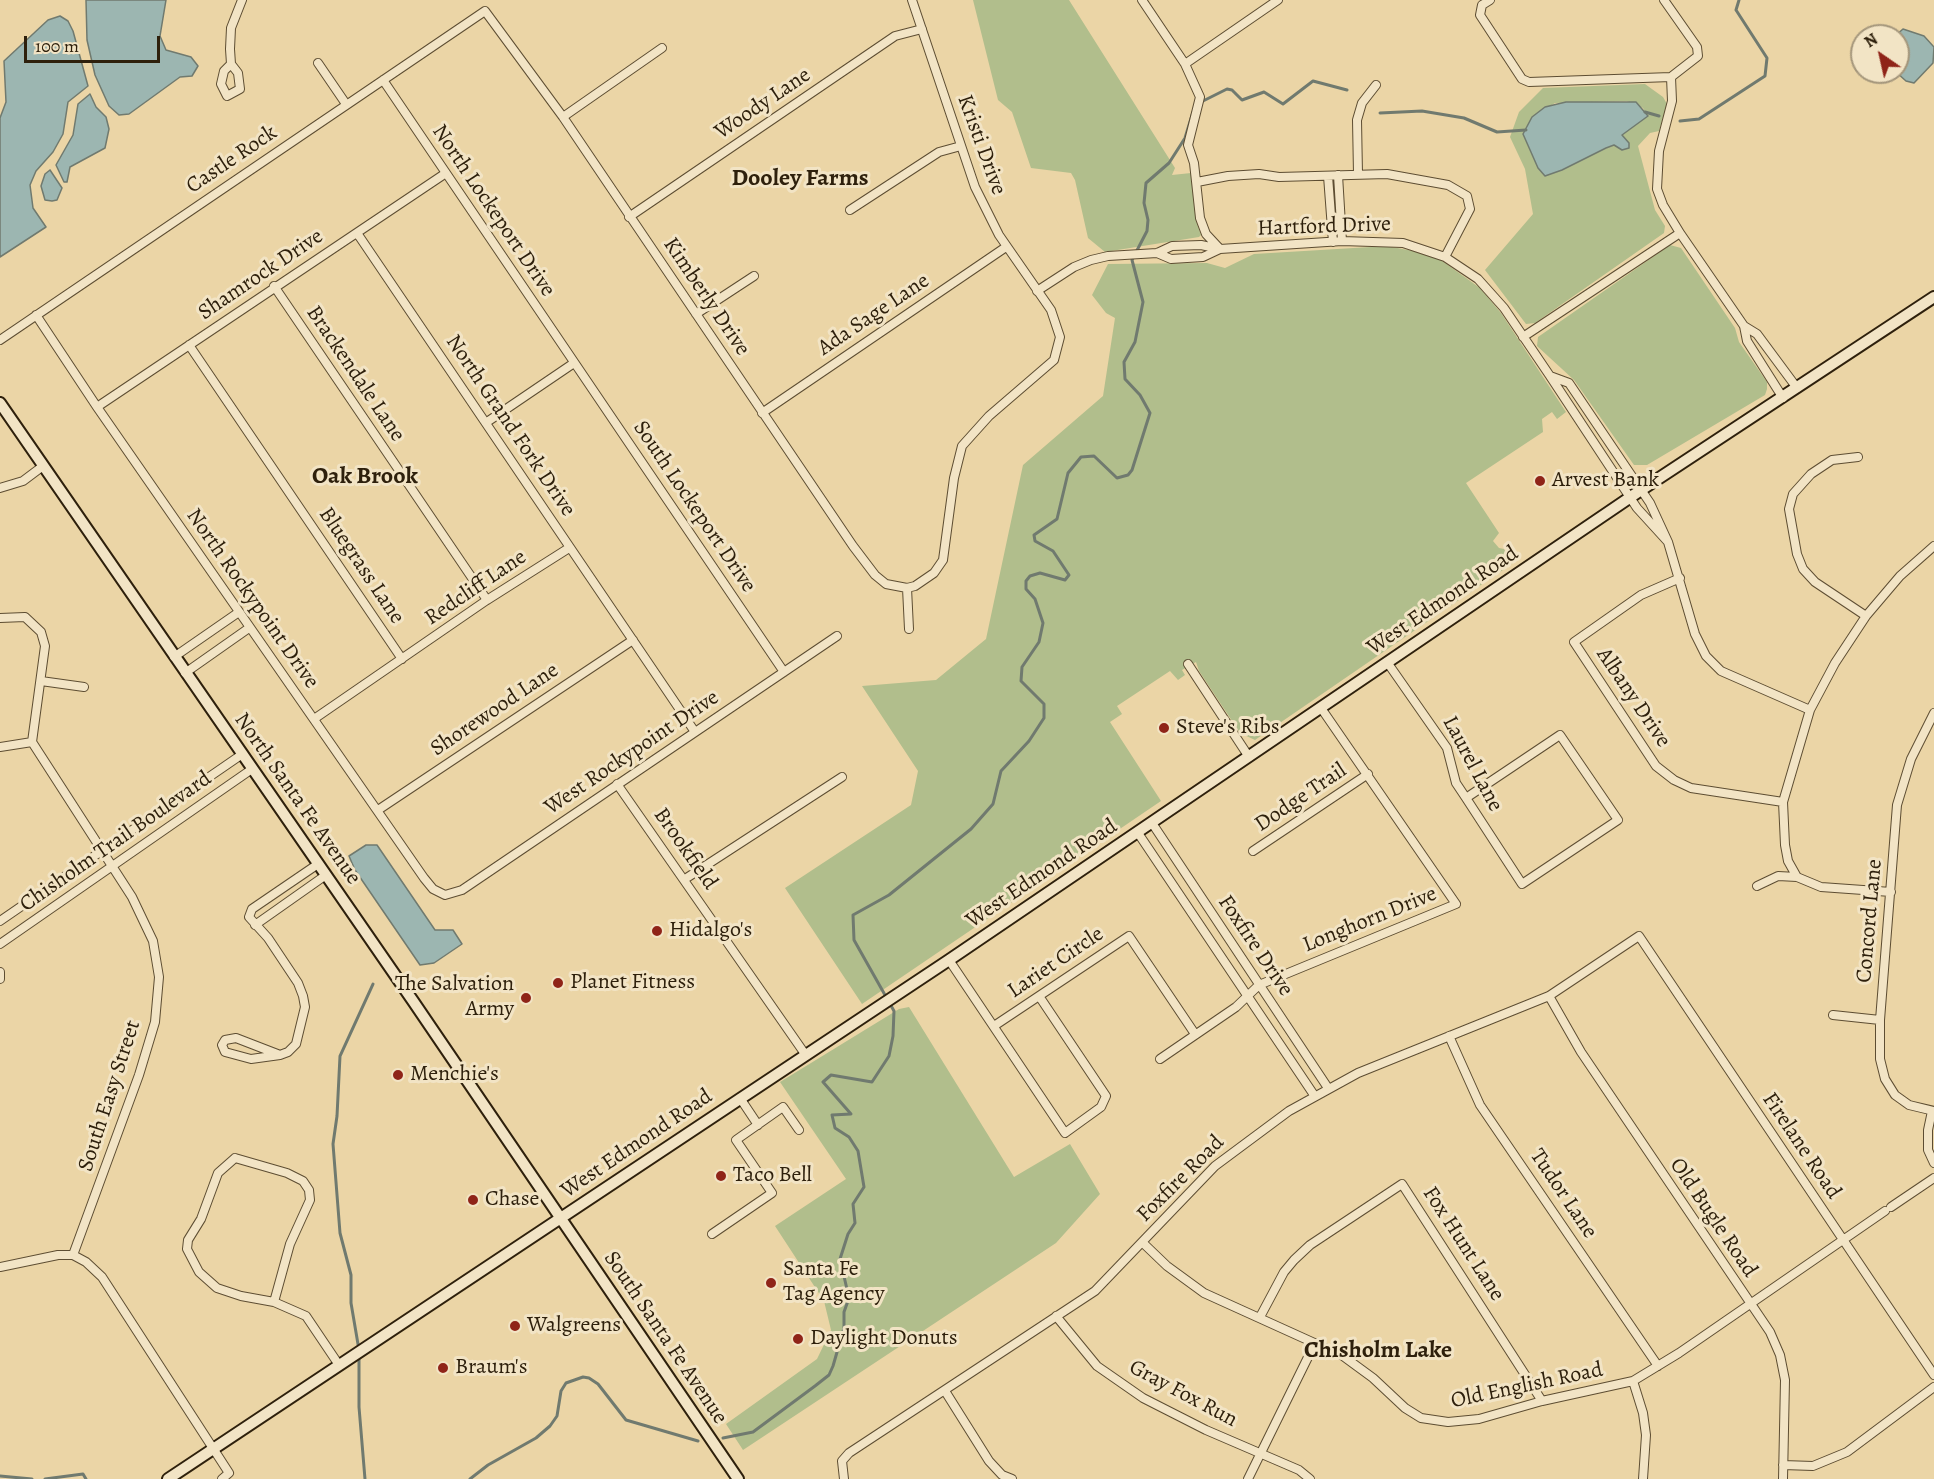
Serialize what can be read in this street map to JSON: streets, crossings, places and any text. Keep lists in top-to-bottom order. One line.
{"streets":{"main road":["West Edmond Road","North Santa Fe Avenue","South Santa Fe Avenue"],"street":["Woody Lane","Kristi Drive","Castle Rock","North Lockeport Drive","Hartford Drive","Shamrock Drive","Kimberly Drive","Ada Sage Lane","Brackendale Lane","North Grand Fork Drive","South Lockeport Drive","Bluegrass Lane","Redcliff Lane","North Rockypoint Drive","Albany Drive","Shorewood Lane","West Rockypoint Drive","Laurel Lane","Dodge Trail","Chisholm Trail Boulevard","Brookfield","Longhorn Drive","Concord Lane","Foxfire Drive","Lariet Circle","South Easy Street","Firelane Road","Foxfire Road","Tudor Lane","Old Bugle Road","Fox Hunt Lane","Old English Road","Gray Fox Run"]},"crossings":[["Woody Lane","Kristi Drive"],["Woody Lane","Kimberly Drive"],["Kristi Drive","Hartford Drive"],["Kristi Drive","Kimberly Drive"],["Kristi Drive","Ada Sage Lane"],["Castle Rock","North Lockeport Drive"],["Castle Rock","Kimberly Drive"],["Castle Rock","North Rockypoint Drive"],["North Lockeport Drive","Shamrock Drive"],["North Lockeport Drive","South Lockeport Drive"],["Hartford Drive","West Edmond Road"],["Hartford Drive","Albany Drive"],["Shamrock Drive","Brackendale Lane"],["Shamrock Drive","North Grand Fork Drive"],["Shamrock Drive","Bluegrass Lane"],["Shamrock Drive","North Rockypoint Drive"],["Kimberly Drive","Ada Sage Lane"],["Brackendale Lane","Redcliff Lane"],["North Grand Fork Drive","Redcliff Lane"],["North Grand Fork Drive","Shorewood Lane"],["North Grand Fork Drive","West Rockypoint Drive"],["South Lockeport Drive","West Rockypoint Drive"],["Bluegrass Lane","Redcliff Lane"],["Redcliff Lane","North Rockypoint Drive"],["North Rockypoint Drive","Shorewood Lane"],["North Rockypoint Drive","West Rockypoint Drive"],["West Edmond Road","Laurel Lane"],["West Edmond Road","North Santa Fe Avenue"],["West Edmond Road","Brookfield"],["West Edmond Road","Longhorn Drive"],["West Edmond Road","Foxfire Drive"],["West Edmond Road","South Santa Fe Avenue"],["West Rockypoint Drive","Brookfield"],["Dodge Trail","Longhorn Drive"],["North Santa Fe Avenue","Chisholm Trail Boulevard"],["North Santa Fe Avenue","South Santa Fe Avenue"],["Chisholm Trail Boulevard","South Easy Street"],["Longhorn Drive","Foxfire Drive"],["Longhorn Drive","Lariet Circle"],["Foxfire Drive","Foxfire Road"],["Firelane Road","Foxfire Road"],["Firelane Road","Old English Road"],["Foxfire Road","Tudor Lane"],["Foxfire Road","Old Bugle Road"],["Foxfire Road","Old English Road"],["Foxfire Road","Gray Fox Run"],["Tudor Lane","Old English Road"],["Old Bugle Road","Old English Road"],["Fox Hunt Lane","Old English Road"]],"districts":["Dooley Farms","Oak Brook","Chisholm Lake"],"places":["Arvest Bank","Steve's Ribs","Hidalgo's","Planet Fitness","The Salvation Army","Menchie's","Taco Bell","Chase","Santa Fe Tag Agency","Walgreens","Daylight Donuts","Braum's"],"scale_bar":"100 m","north":"top left"}
